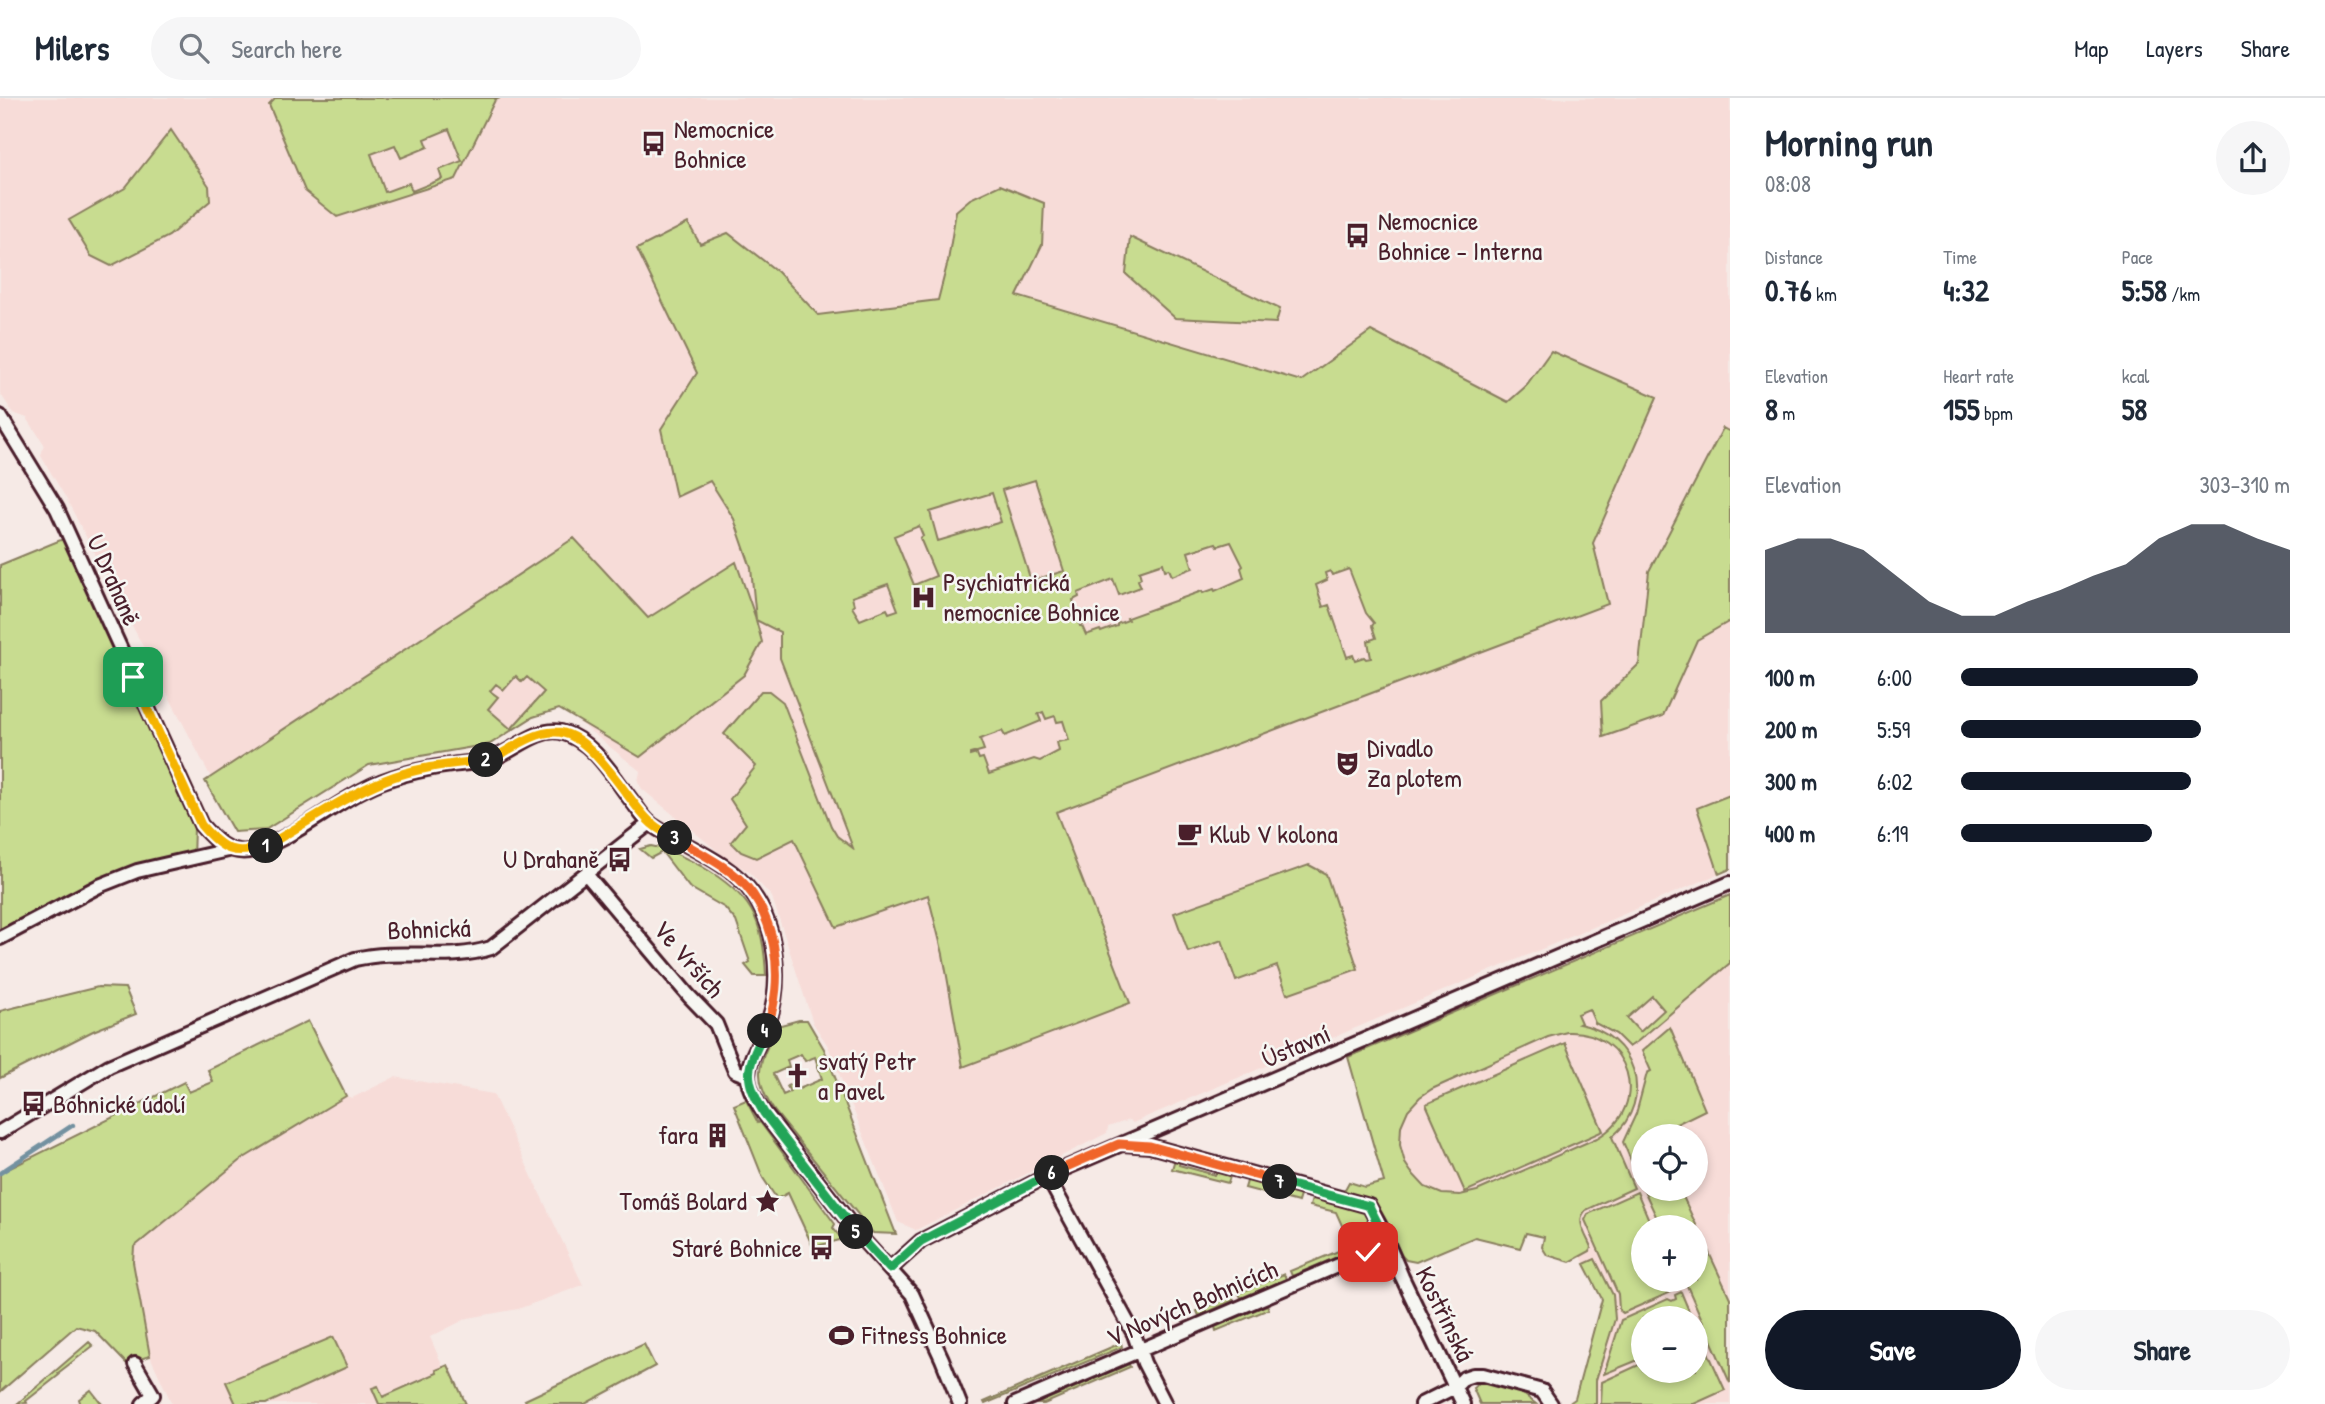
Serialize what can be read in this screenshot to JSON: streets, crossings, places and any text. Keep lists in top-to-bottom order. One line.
{"streets":{"street":["U Drahaně","Bohnická","Ve Vrších","Ústavní","V Nových Bohnicích","Kostřínská"]},"crossings":[["Bohnická","Ve Vrších"],["Ústavní","Kostřínská"],["V Nových Bohnicích","Kostřínská"]],"places":{"bus stop":["Nemocnice Bohnice","Nemocnice Bohnice - Interna","U Drahaně","Bohnické údolí","Staré Bohnice"],"hospital":["Psychiatrická nemocnice Bohnice"],"theatre":["Divadlo Za plotem"],"cafe":["Klub V kolona"],"church":["svatý Petr a Pavel"],"building":["fara"],"place":["Tomáš Bolard"],"sports":["Fitness Bohnice"]},"page":{"header":"Milers","search":"Search here","nav":["Map","Layers","Share"],"heading":["Morning run","08:08"],"stats":[["Distance","0.76 km"],["Time","4:32"],["Pace","5:58 /km"],["Elevation","8 m"],["Heart rate","155 bpm"],["kcal","58"]],"chart":["Elevation","303–310 m"],"list":[{"name":"100 m","note":"6:00"},{"name":"200 m","note":"5:59"},{"name":"300 m","note":"6:02"},{"name":"400 m","note":"6:19"}],"pins":["2","3","1","4","6","7","5"],"map_buttons":["+","−"],"buttons":["Save","Share"]}}
